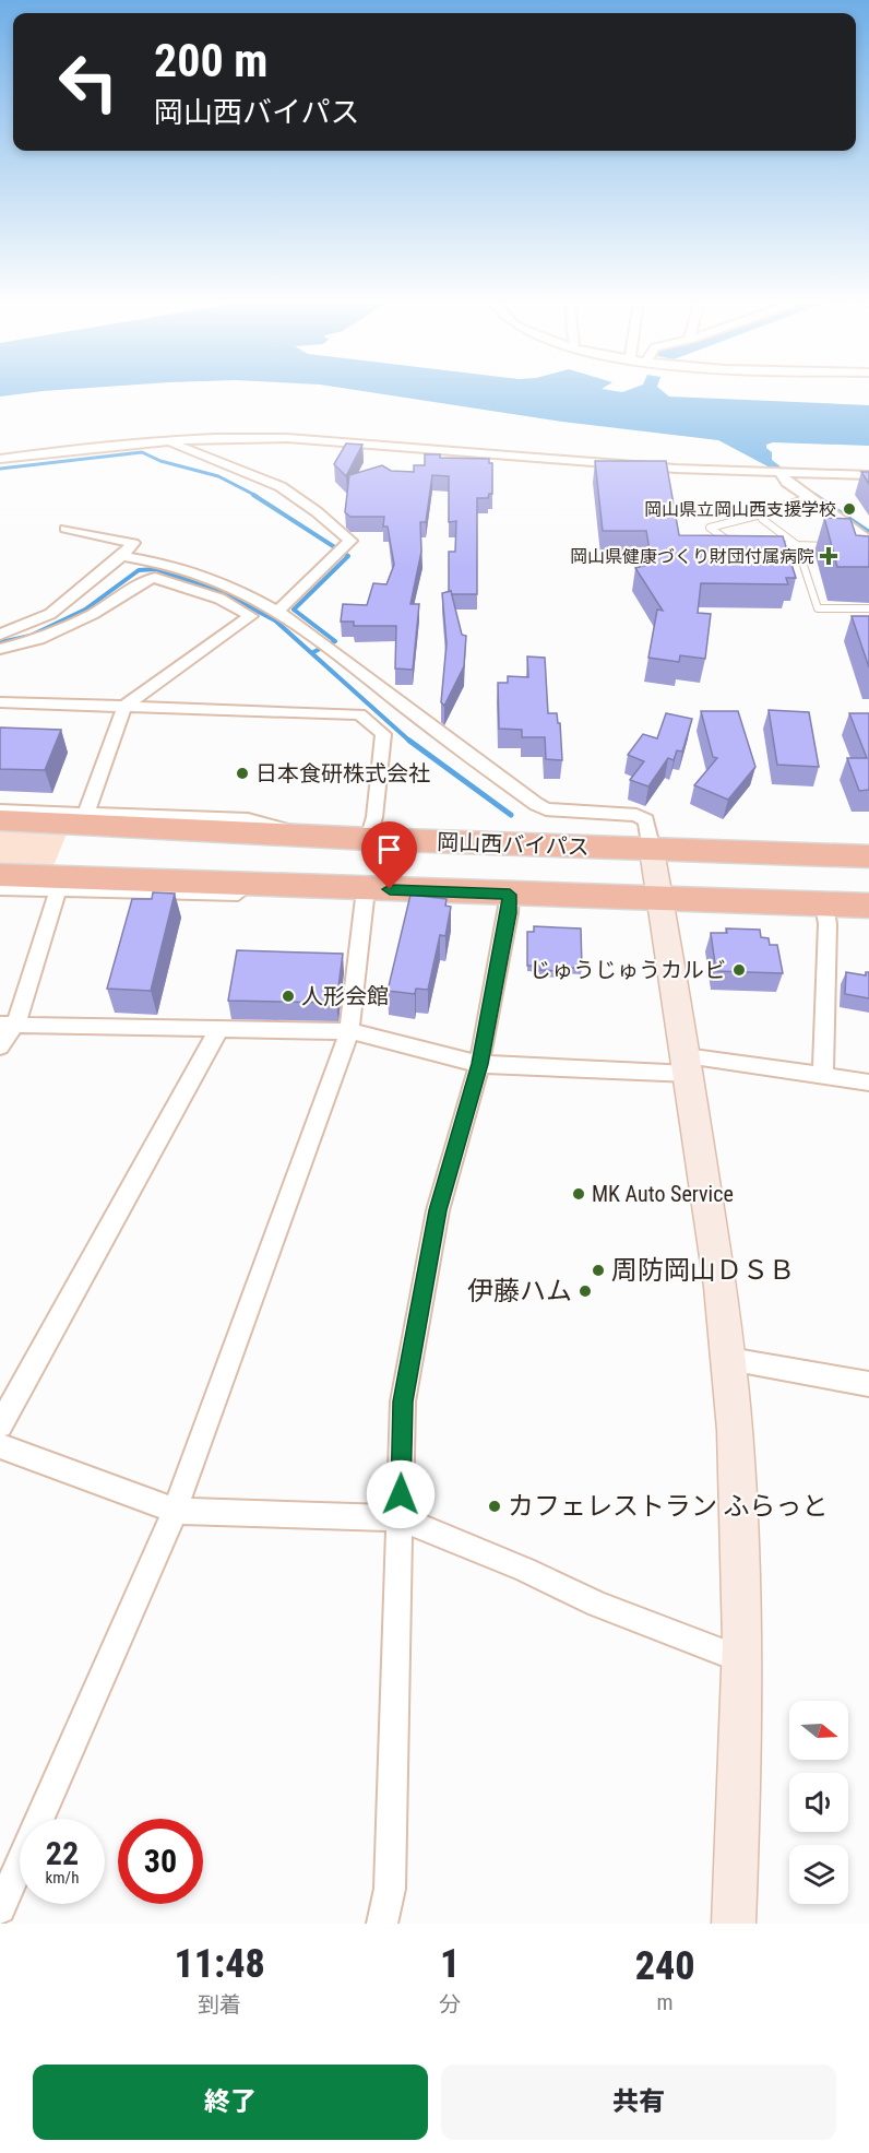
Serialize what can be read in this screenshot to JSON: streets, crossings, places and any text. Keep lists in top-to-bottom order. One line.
{"streets":{"highway":["岡山西バイパス"]},"places":{"other":["岡山県立岡山西支援学校","日本食研株式会社","じゅうじゅうカルビ","人形会館","MK Auto Service","周防岡山ＤＳＢ","伊藤ハム","カフェレストラン ふらっと"],"health":["岡山県健康づくり財団付属病院"]},"north":"right","page":{"turn":["200 m","岡山西バイパス"],"speed":"22 km/h","limit":"30","eta":["11:48","到着","1","分","240","m"],"buttons":["終了","共有"]}}
